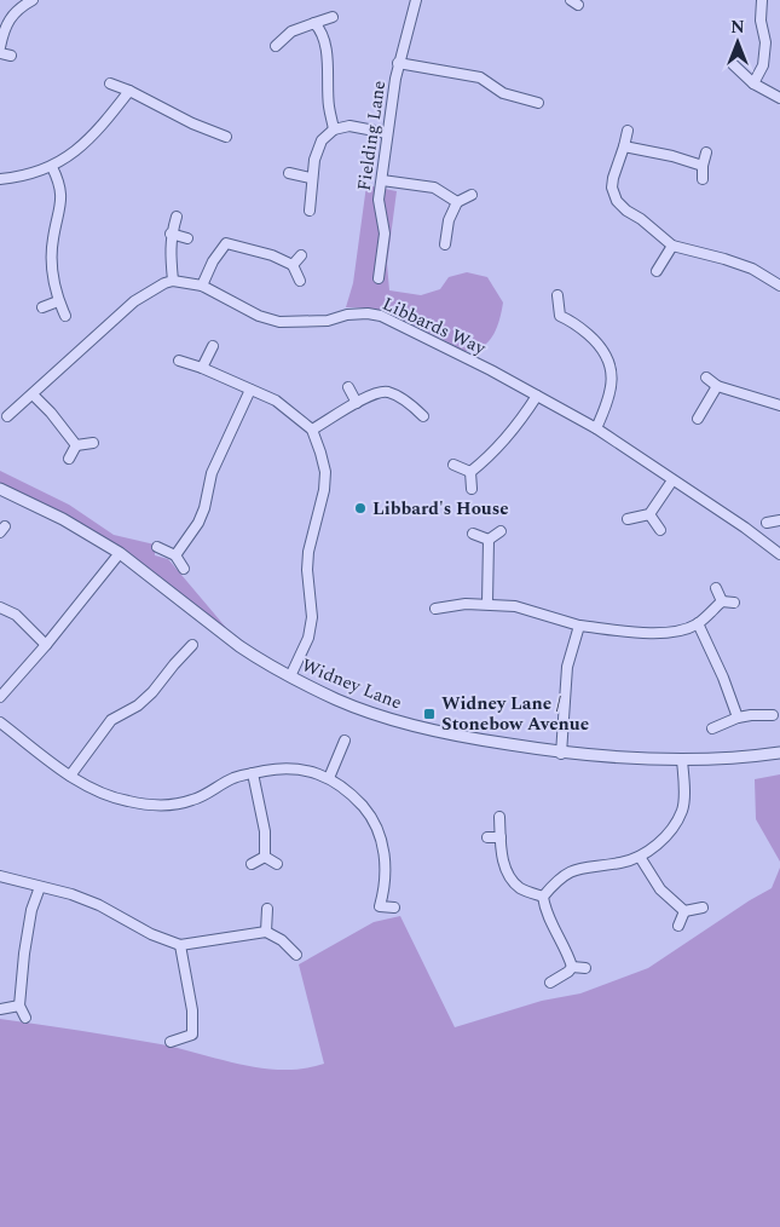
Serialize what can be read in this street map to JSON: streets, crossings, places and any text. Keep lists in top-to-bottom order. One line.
{"streets":{"street":["Fielding Lane","Libbards Way","Widney Lane"]},"places":{"other":["Libbard's House"],"transit":["Widney Lane / Stonebow Avenue"]},"north":"top"}
